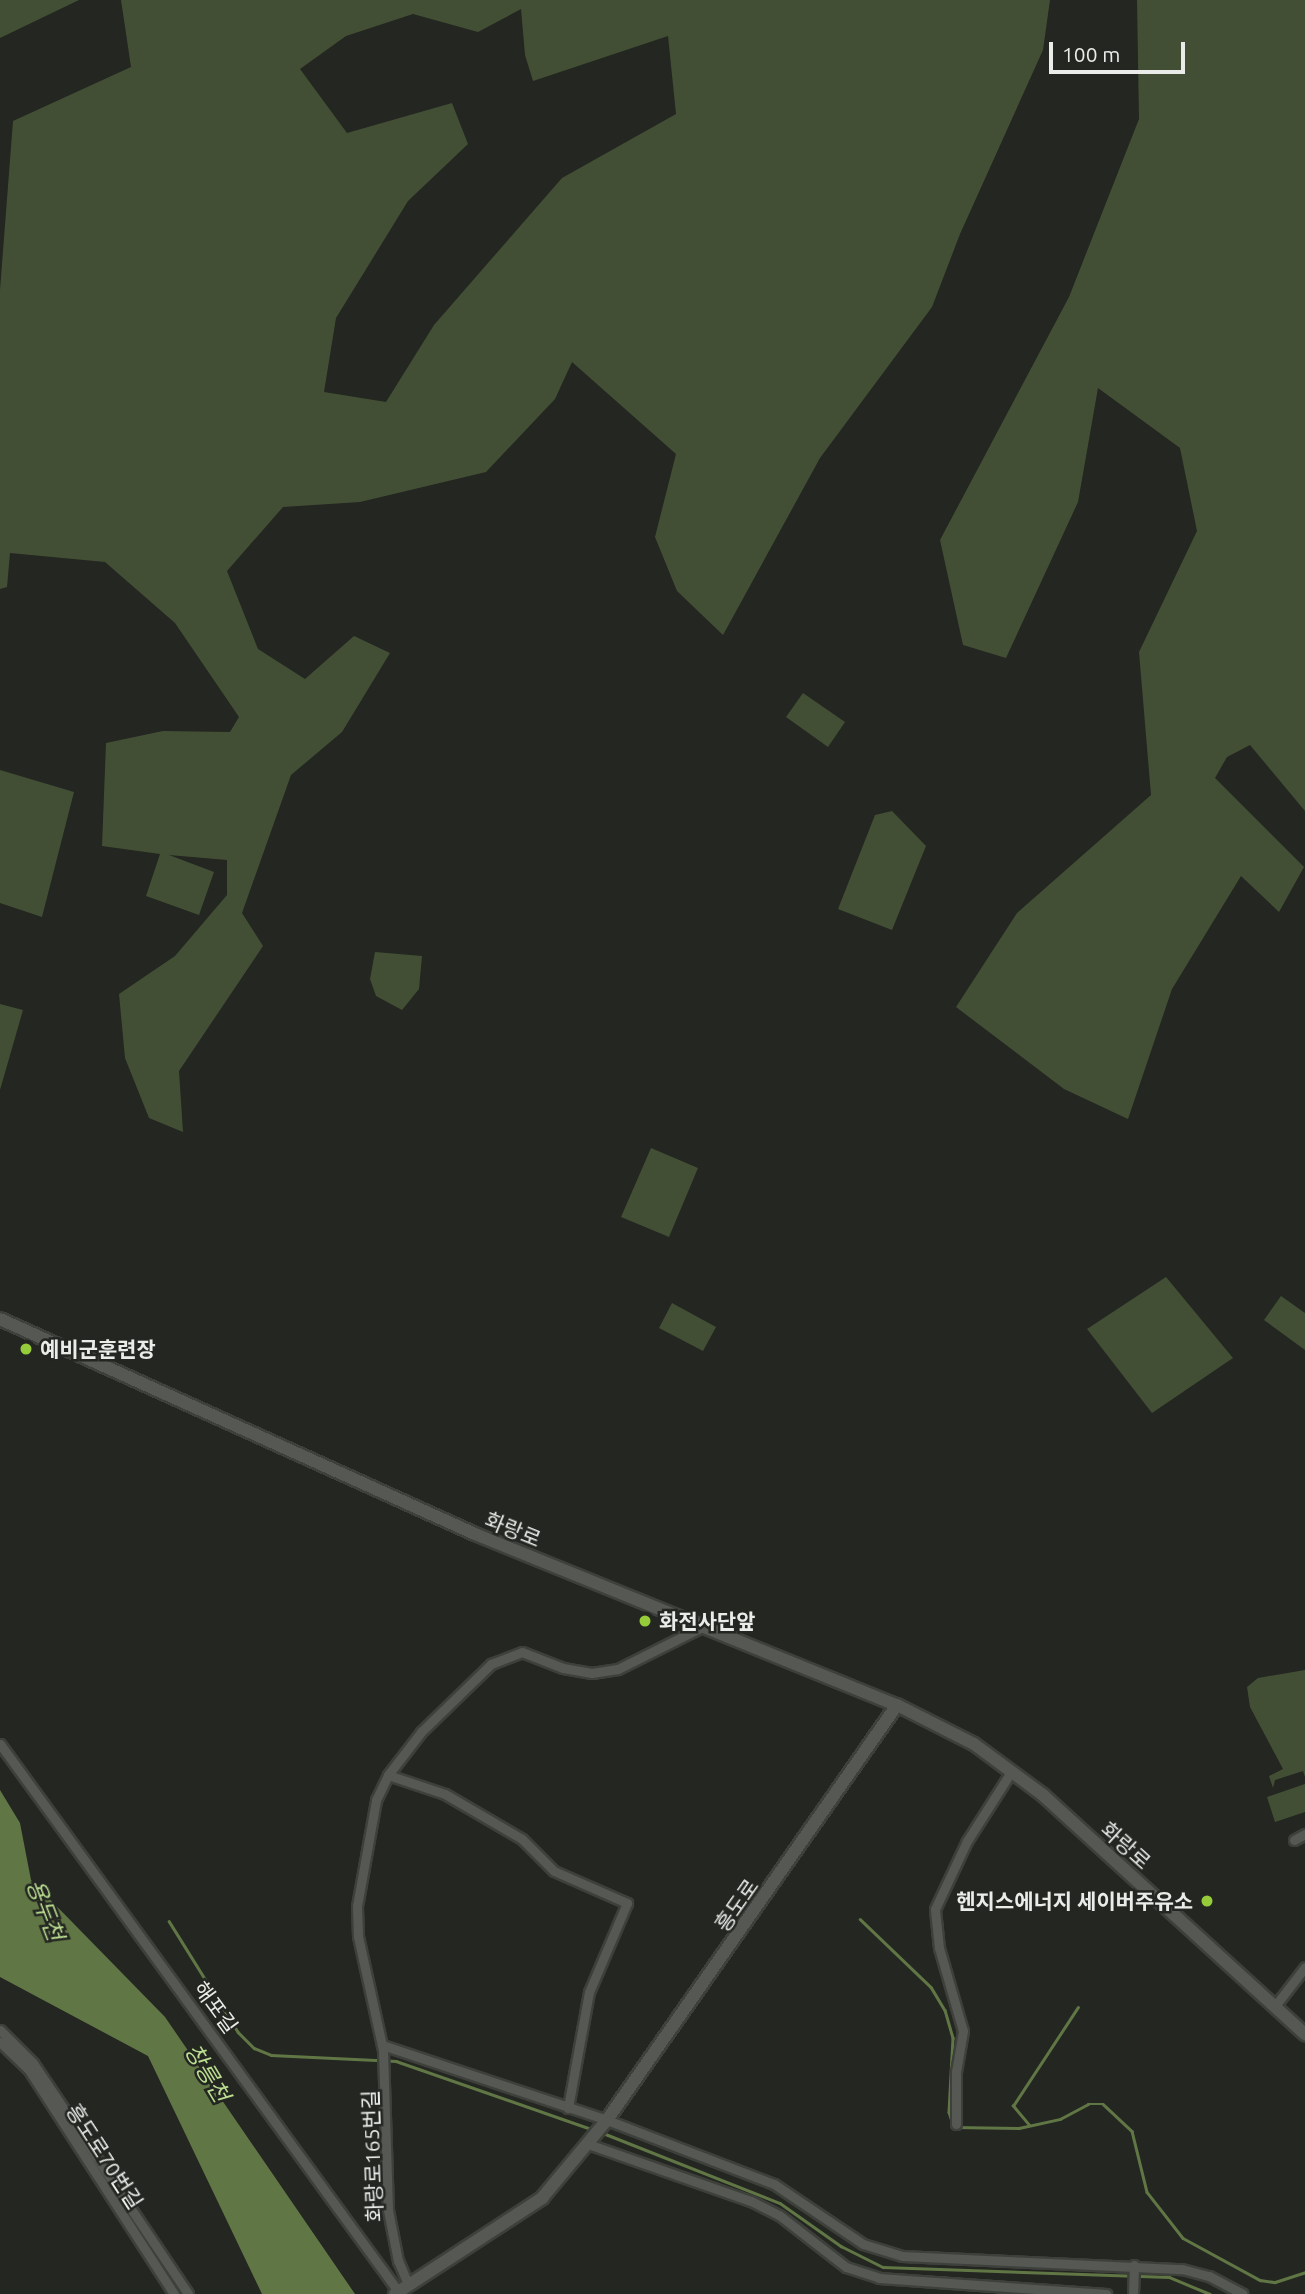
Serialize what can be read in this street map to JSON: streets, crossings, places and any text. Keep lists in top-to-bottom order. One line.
{"streets":{"main road":["화랑로","흥도로"],"street":["해포길","흥도로70번길","화랑로165번길"]},"crossings":[["화랑로","흥도로"],["해포길","화랑로165번길"]],"water":["용두천","창릉천"],"places":["예비군훈련장","화전사단앞","헨지스에너지 세이버주유소"],"scale_bar":"100 m"}
